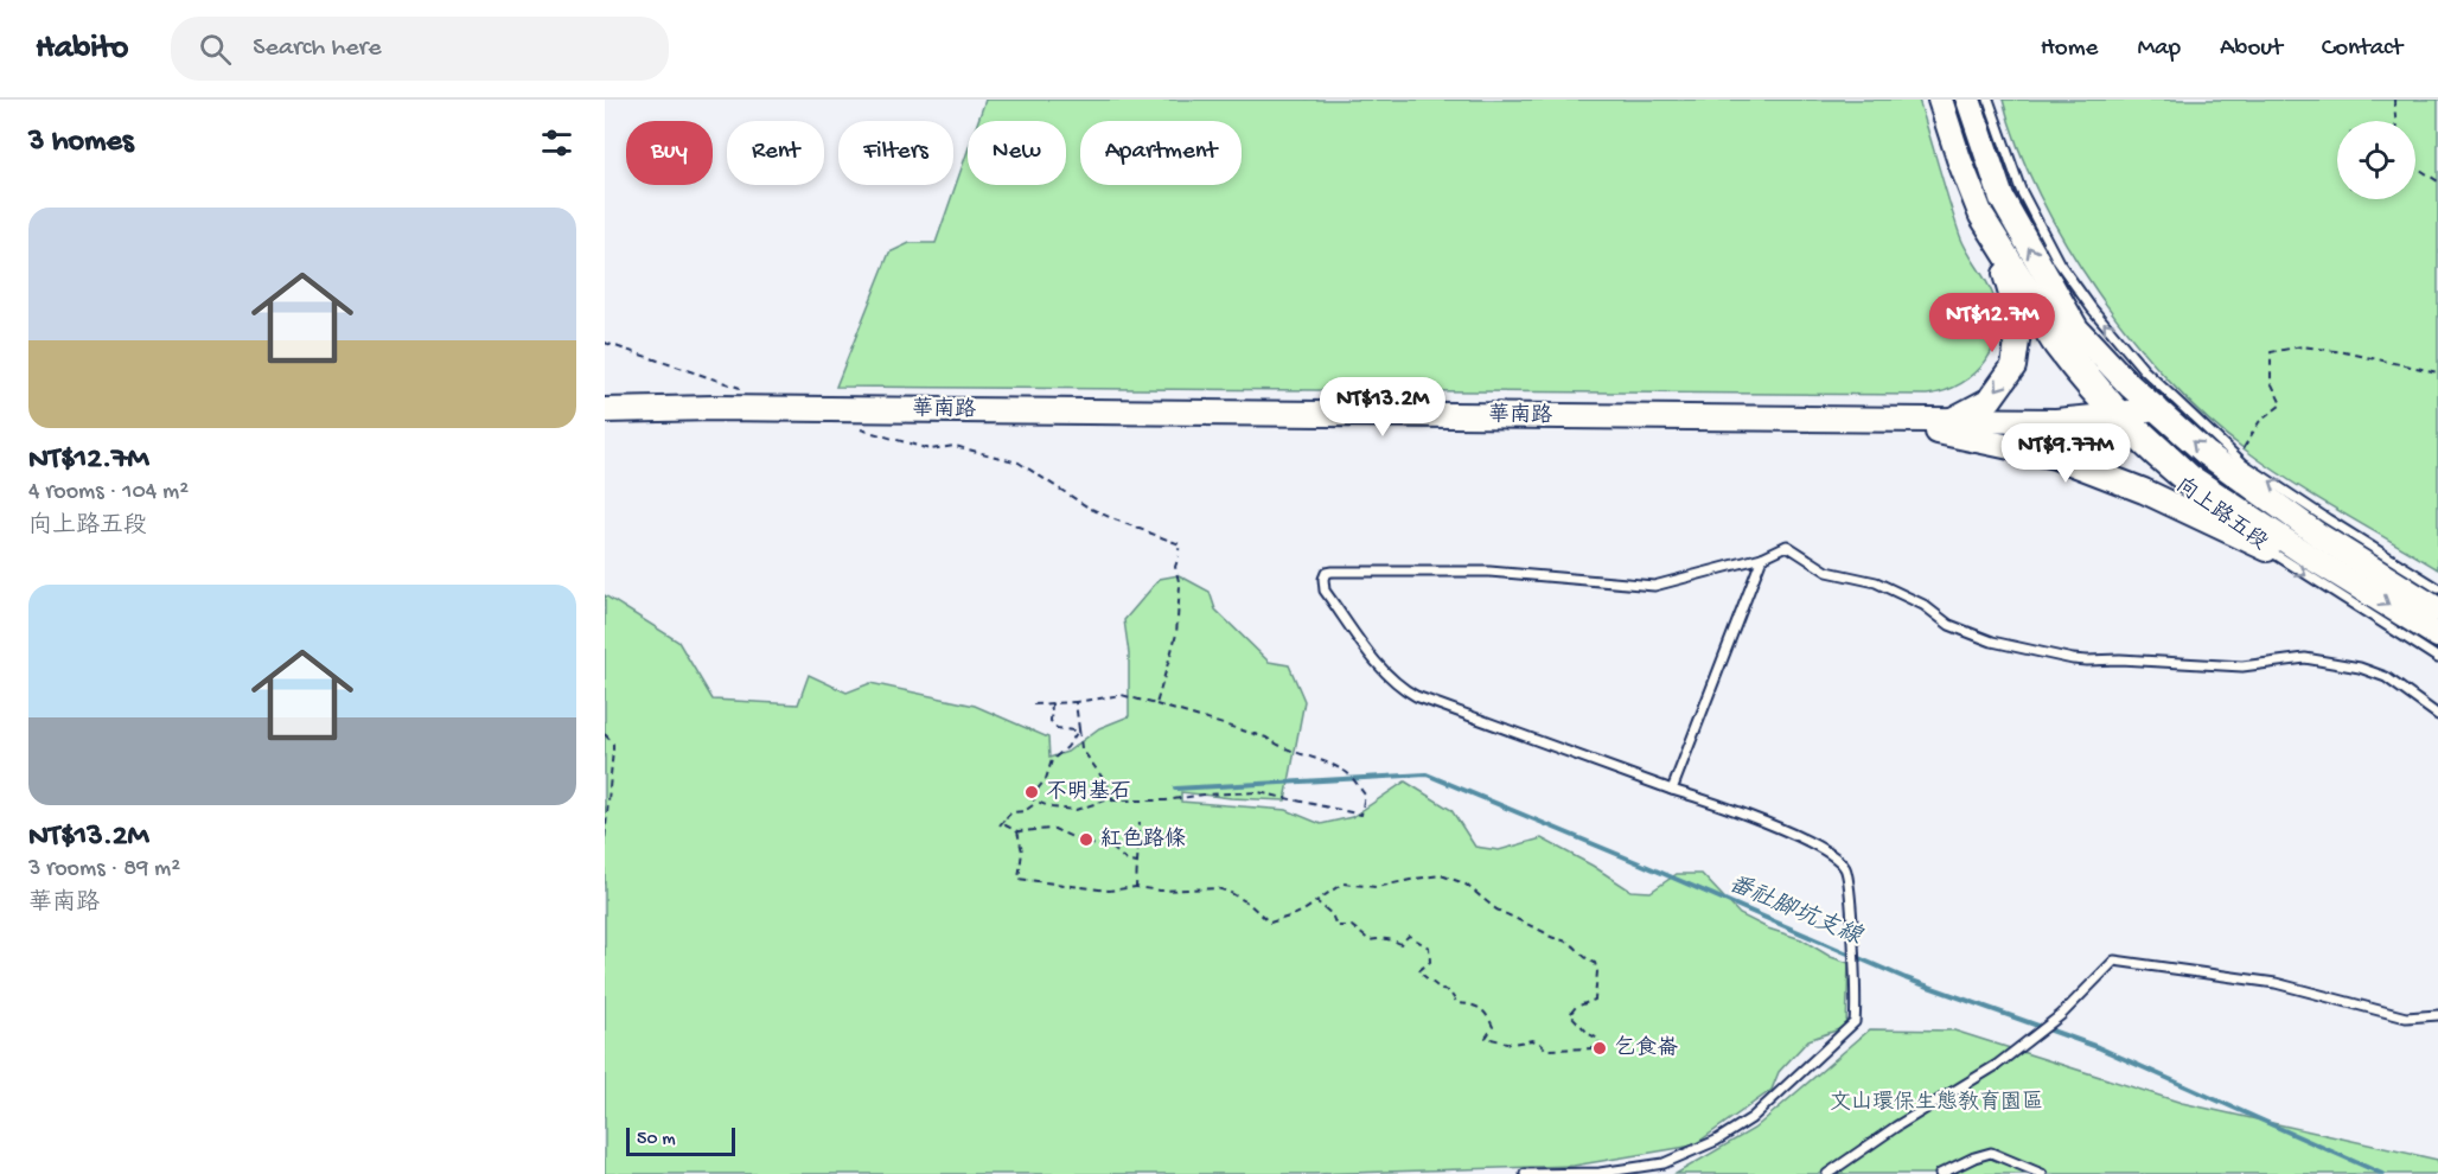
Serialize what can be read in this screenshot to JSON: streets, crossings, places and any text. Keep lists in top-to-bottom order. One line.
{"streets":{"street":["華南路","向上路五段"]},"crossings":[["華南路","向上路五段"]],"water":["番社腳坑支線"],"parks":["文山環保生態教育園區"],"places":["不明基石","紅色路條","乞食崙"],"scale_bar":"50 m","page":{"header":"Habito","search":"Search here","nav":["Home","Map","About","Contact"],"heading":"3 homes","chip":["Buy","Rent","Filters","New","Apartment"],"list":[{"name":"NT$12.7M","note":"4 rooms · 104 m² · 向上路五段"},{"name":"NT$13.2M","note":"3 rooms · 89 m² · 華南路"}],"price":["NT$12.7M","NT$13.2M","NT$9.77M"],"scale":"50 m"}}
